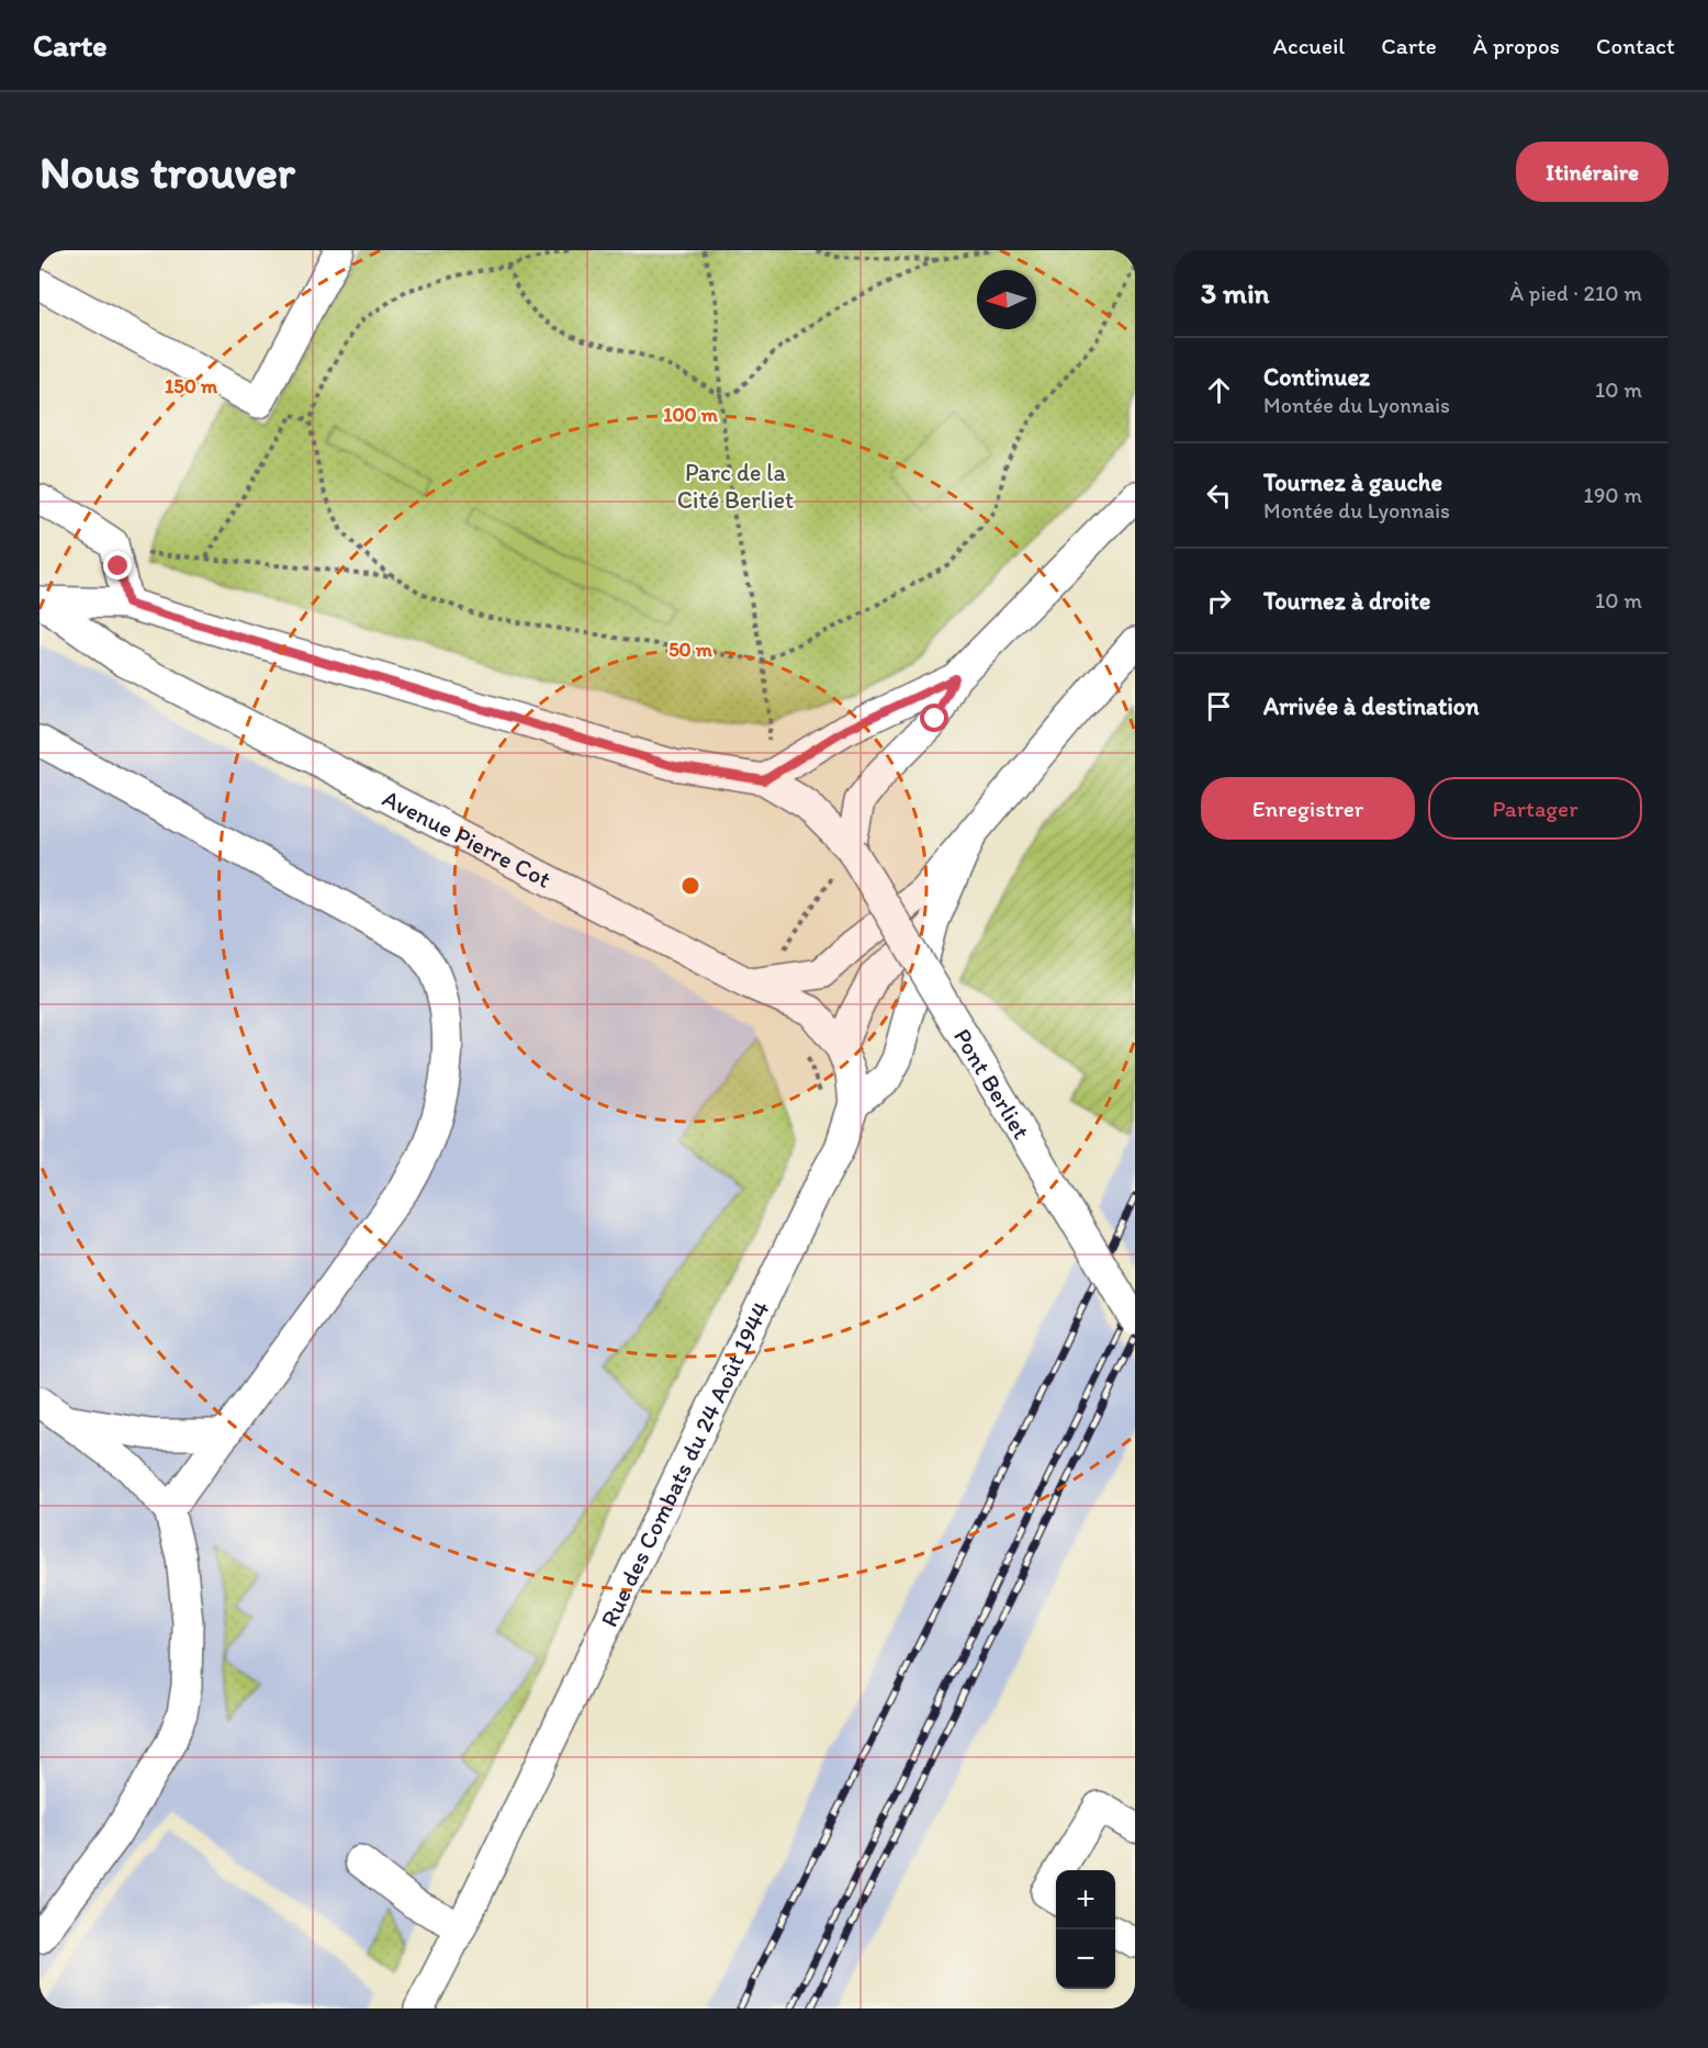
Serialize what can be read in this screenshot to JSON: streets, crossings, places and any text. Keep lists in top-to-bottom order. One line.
{"streets":{"street":["Avenue Pierre Cot","Pont Berliet","Rue des Combats du 24 Août 1944"]},"crossings":[["Avenue Pierre Cot","Rue des Combats du 24 Août 1944"]],"parks":["Parc de la Cité Berliet"],"north":"left","page":{"header":"Carte","nav":["Accueil","Carte","À propos","Contact"],"buttons":["Itinéraire",["Enregistrer","Partager"]],"title":"Nous trouver","heading":["3 min","À pied · 210 m"],"list":[["Continuez","Montée du Lyonnais","10 m"],["Tournez à gauche","Montée du Lyonnais","190 m"],["Tournez à droite","10 m"],"Arrivée à destination"],"map_buttons":["+","−"]},"rings":["150 m","100 m","50 m"]}
